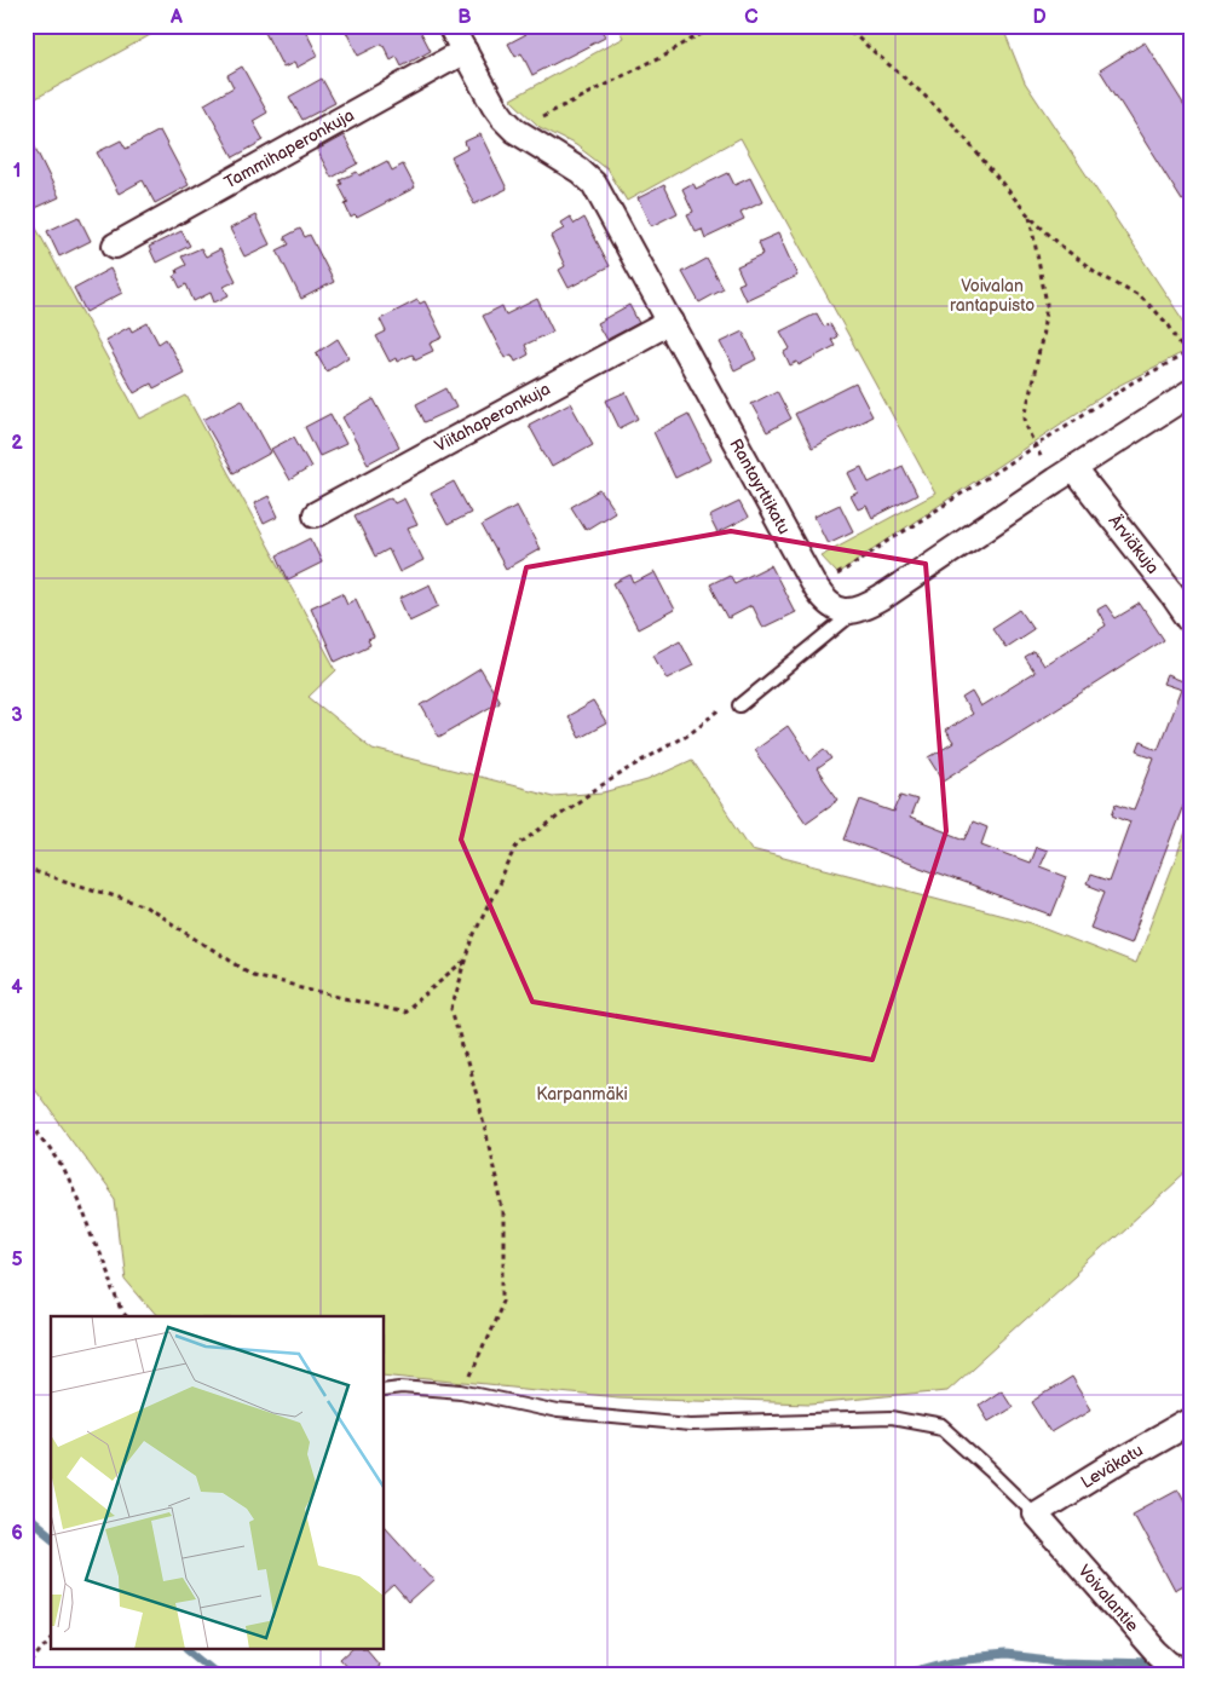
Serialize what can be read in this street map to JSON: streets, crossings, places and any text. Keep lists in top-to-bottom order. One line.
{"streets":{"street":["Tammihaperonkuja","Viitahaperonkuja","Rantayrttikatu","Ärviäkuja","Leväkatu","Voivalantie"]},"crossings":[["Tammihaperonkuja","Rantayrttikatu"],["Viitahaperonkuja","Rantayrttikatu"],["Leväkatu","Voivalantie"]],"parks":["Voivalan rantapuisto","Karpanmäki"],"grid":{"columns":["A","B","C","D"],"rows":["1","2","3","4","5","6"]}}
